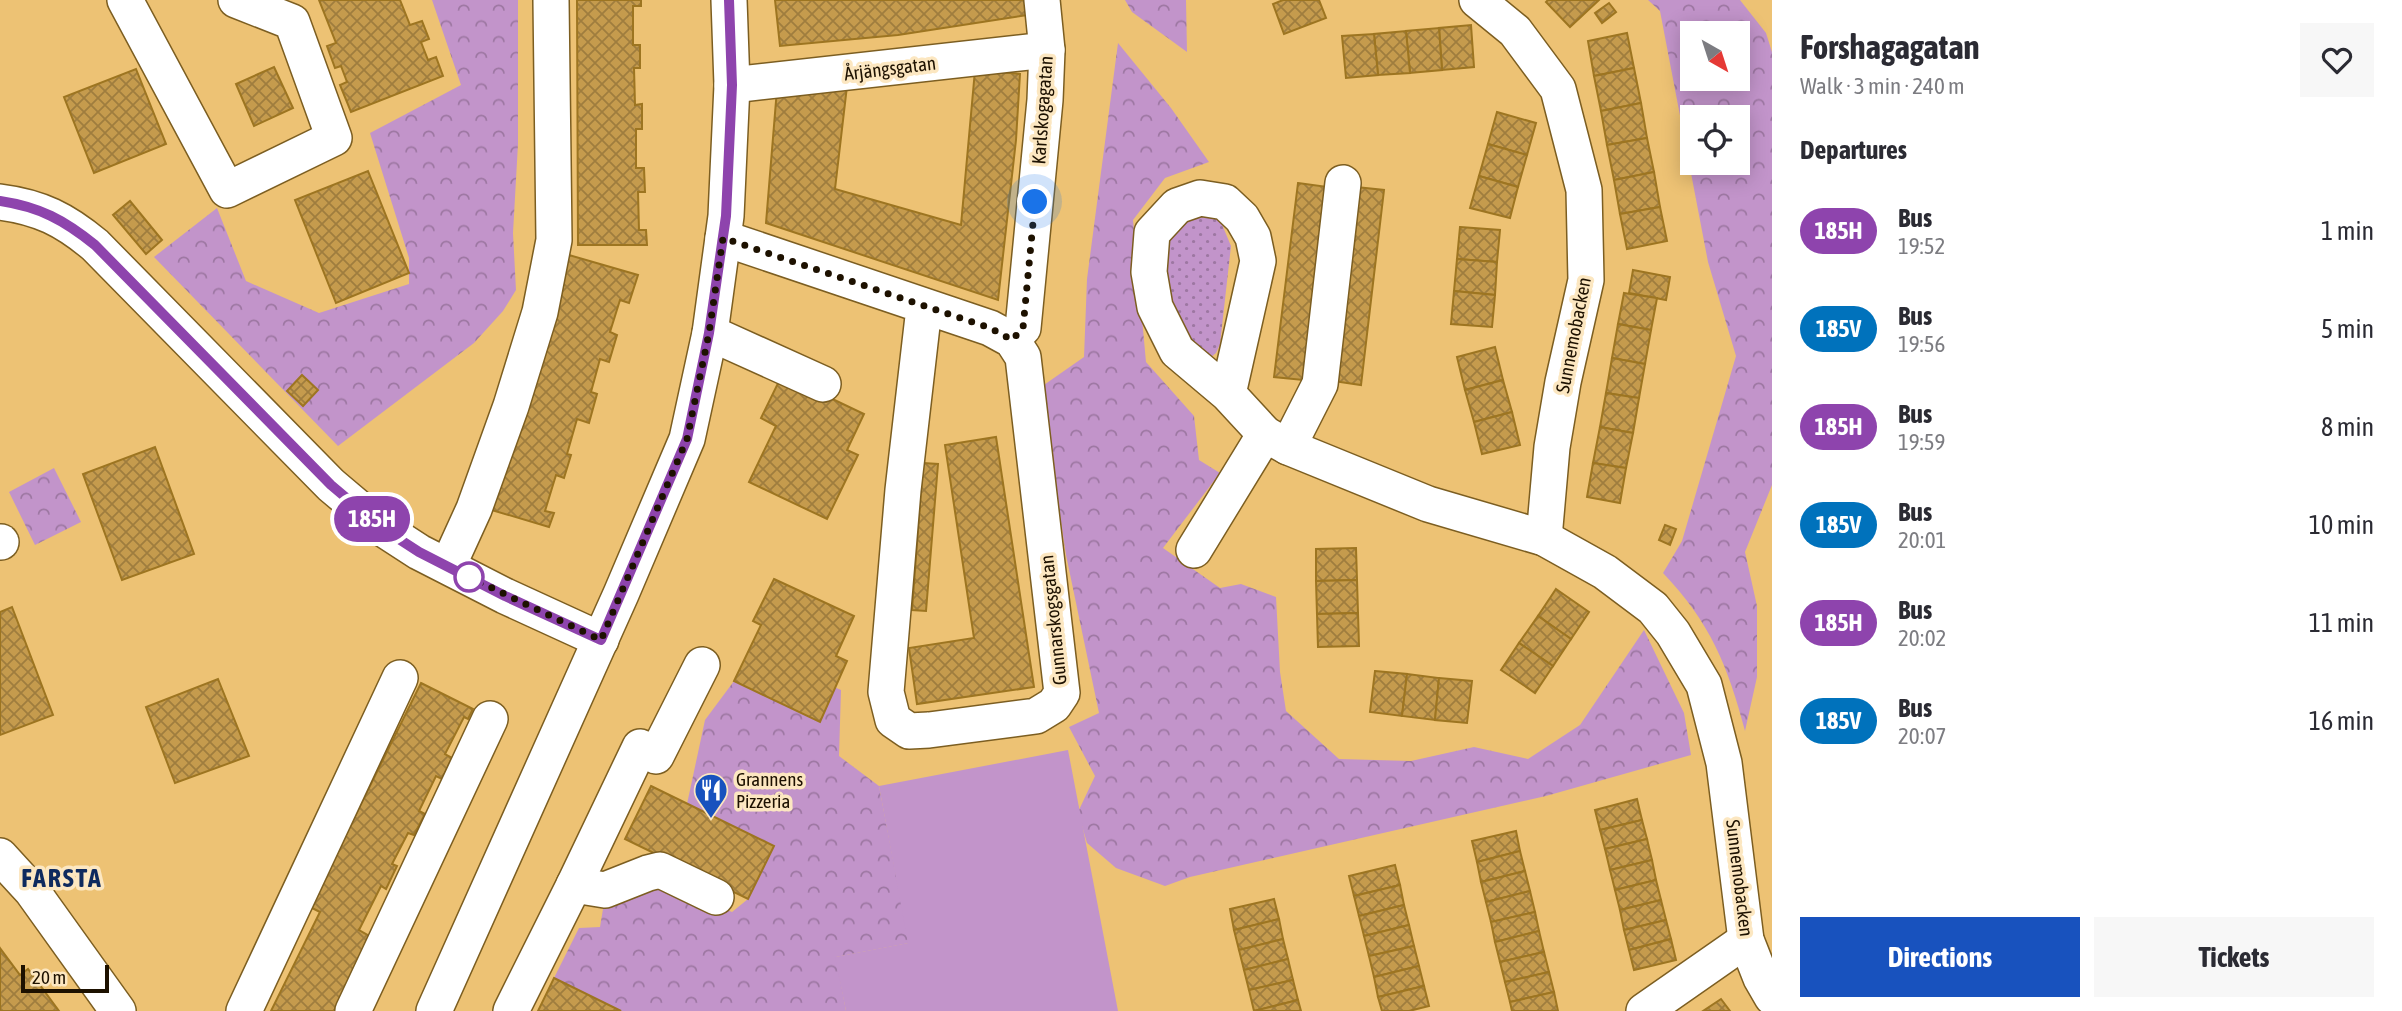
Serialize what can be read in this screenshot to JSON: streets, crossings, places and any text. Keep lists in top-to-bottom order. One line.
{"streets":{"street":["Årjängsgatan","Karlskogagatan","Sunnemobacken","Gunnarskogsgatan"]},"crossings":[["Årjängsgatan","Karlskogagatan"],["Karlskogagatan","Gunnarskogsgatan"]],"districts":["FARSTA"],"places":{"restaurant":["Grannens Pizzeria"]},"lines":["bus line 185H"],"scale_bar":"20 m","north":"bottom right","page":{"on_map":"185H","heading":[["Forshagagatan","Walk · 3 min · 240 m"],"Departures"],"list":[{"mark":"185H","name":"Bus","note":"19:52","value":"1 min"},{"mark":"185V","name":"Bus","note":"19:56","value":"5 min"},{"mark":"185H","name":"Bus","note":"19:59","value":"8 min"},{"mark":"185V","name":"Bus","note":"20:01","value":"10 min"},{"mark":"185H","name":"Bus","note":"20:02","value":"11 min"},{"mark":"185V","name":"Bus","note":"20:07","value":"16 min"}],"buttons":["Directions","Tickets"],"scale":"20 m"}}
